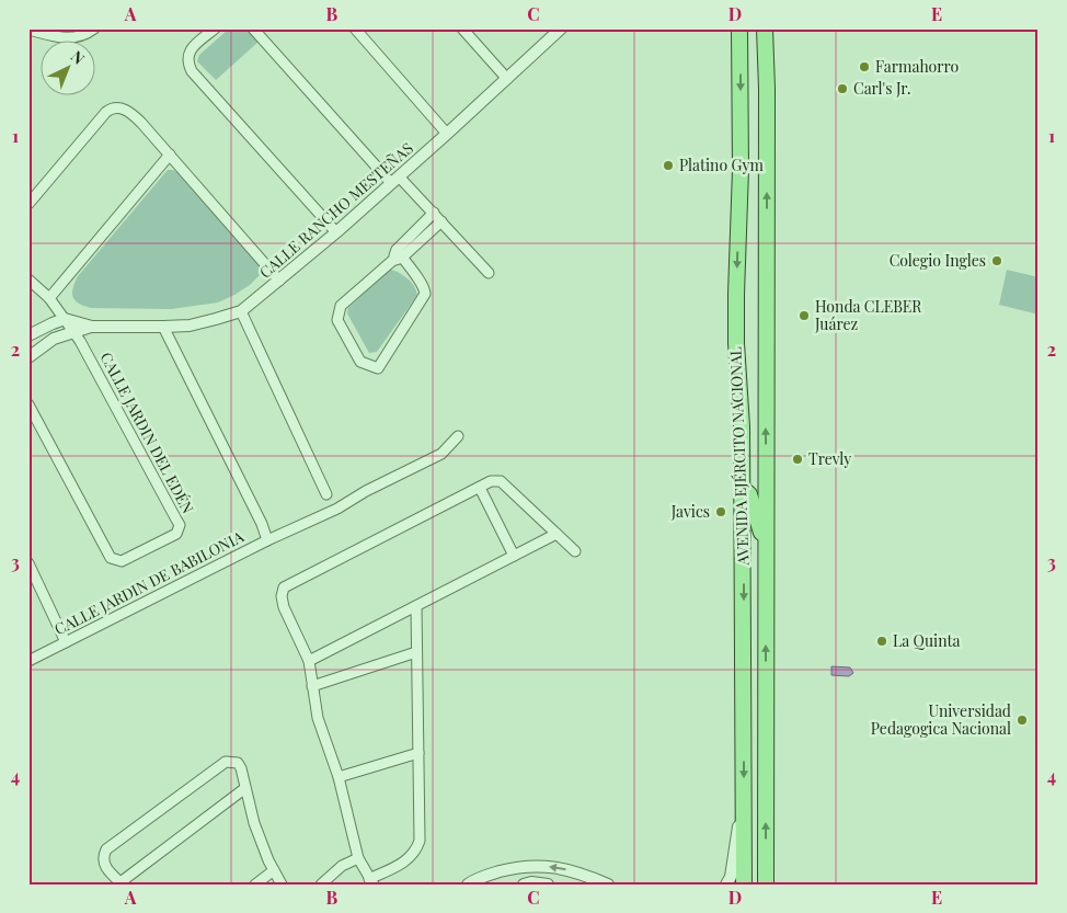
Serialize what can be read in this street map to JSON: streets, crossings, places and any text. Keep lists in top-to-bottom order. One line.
{"streets":{"main road":["AVENIDA EJÉRCITO NACIONAL"],"street":["CALLE RANCHO MESTEÑAS","CALLE JARDIN DEL EDÉN","CALLE JARDIN DE BABILONIA"]},"crossings":[["CALLE RANCHO MESTEÑAS","CALLE JARDIN DEL EDÉN"],["CALLE RANCHO MESTEÑAS","CALLE JARDIN DE BABILONIA"]],"places":["Farmahorro","Carl's Jr.","Platino Gym","Colegio Ingles","Honda CLEBER Juárez","Trevly","Javics","La Quinta","Universidad Pedagogica Nacional"],"north":"top right","grid":{"columns":["A","B","C","D","E"],"rows":["1","2","3","4"]}}
